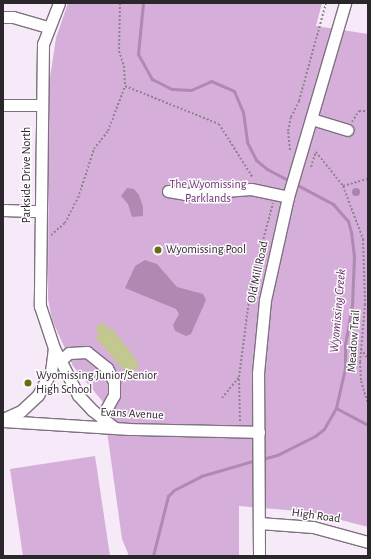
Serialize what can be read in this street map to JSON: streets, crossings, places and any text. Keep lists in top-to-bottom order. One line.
{"streets":{"street":["Parkside Drive North","Old Mill Road","Evans Avenue","High Road"],"path":["Meadow Trail"]},"crossings":[["Parkside Drive North","Evans Avenue"],["Old Mill Road","Evans Avenue"],["Old Mill Road","High Road"]],"water":["Wyomissing Creek"],"parks":["The Wyomissing Parklands"],"places":["Wyomissing Pool","Wyomissing Junior/Senior High School"]}
